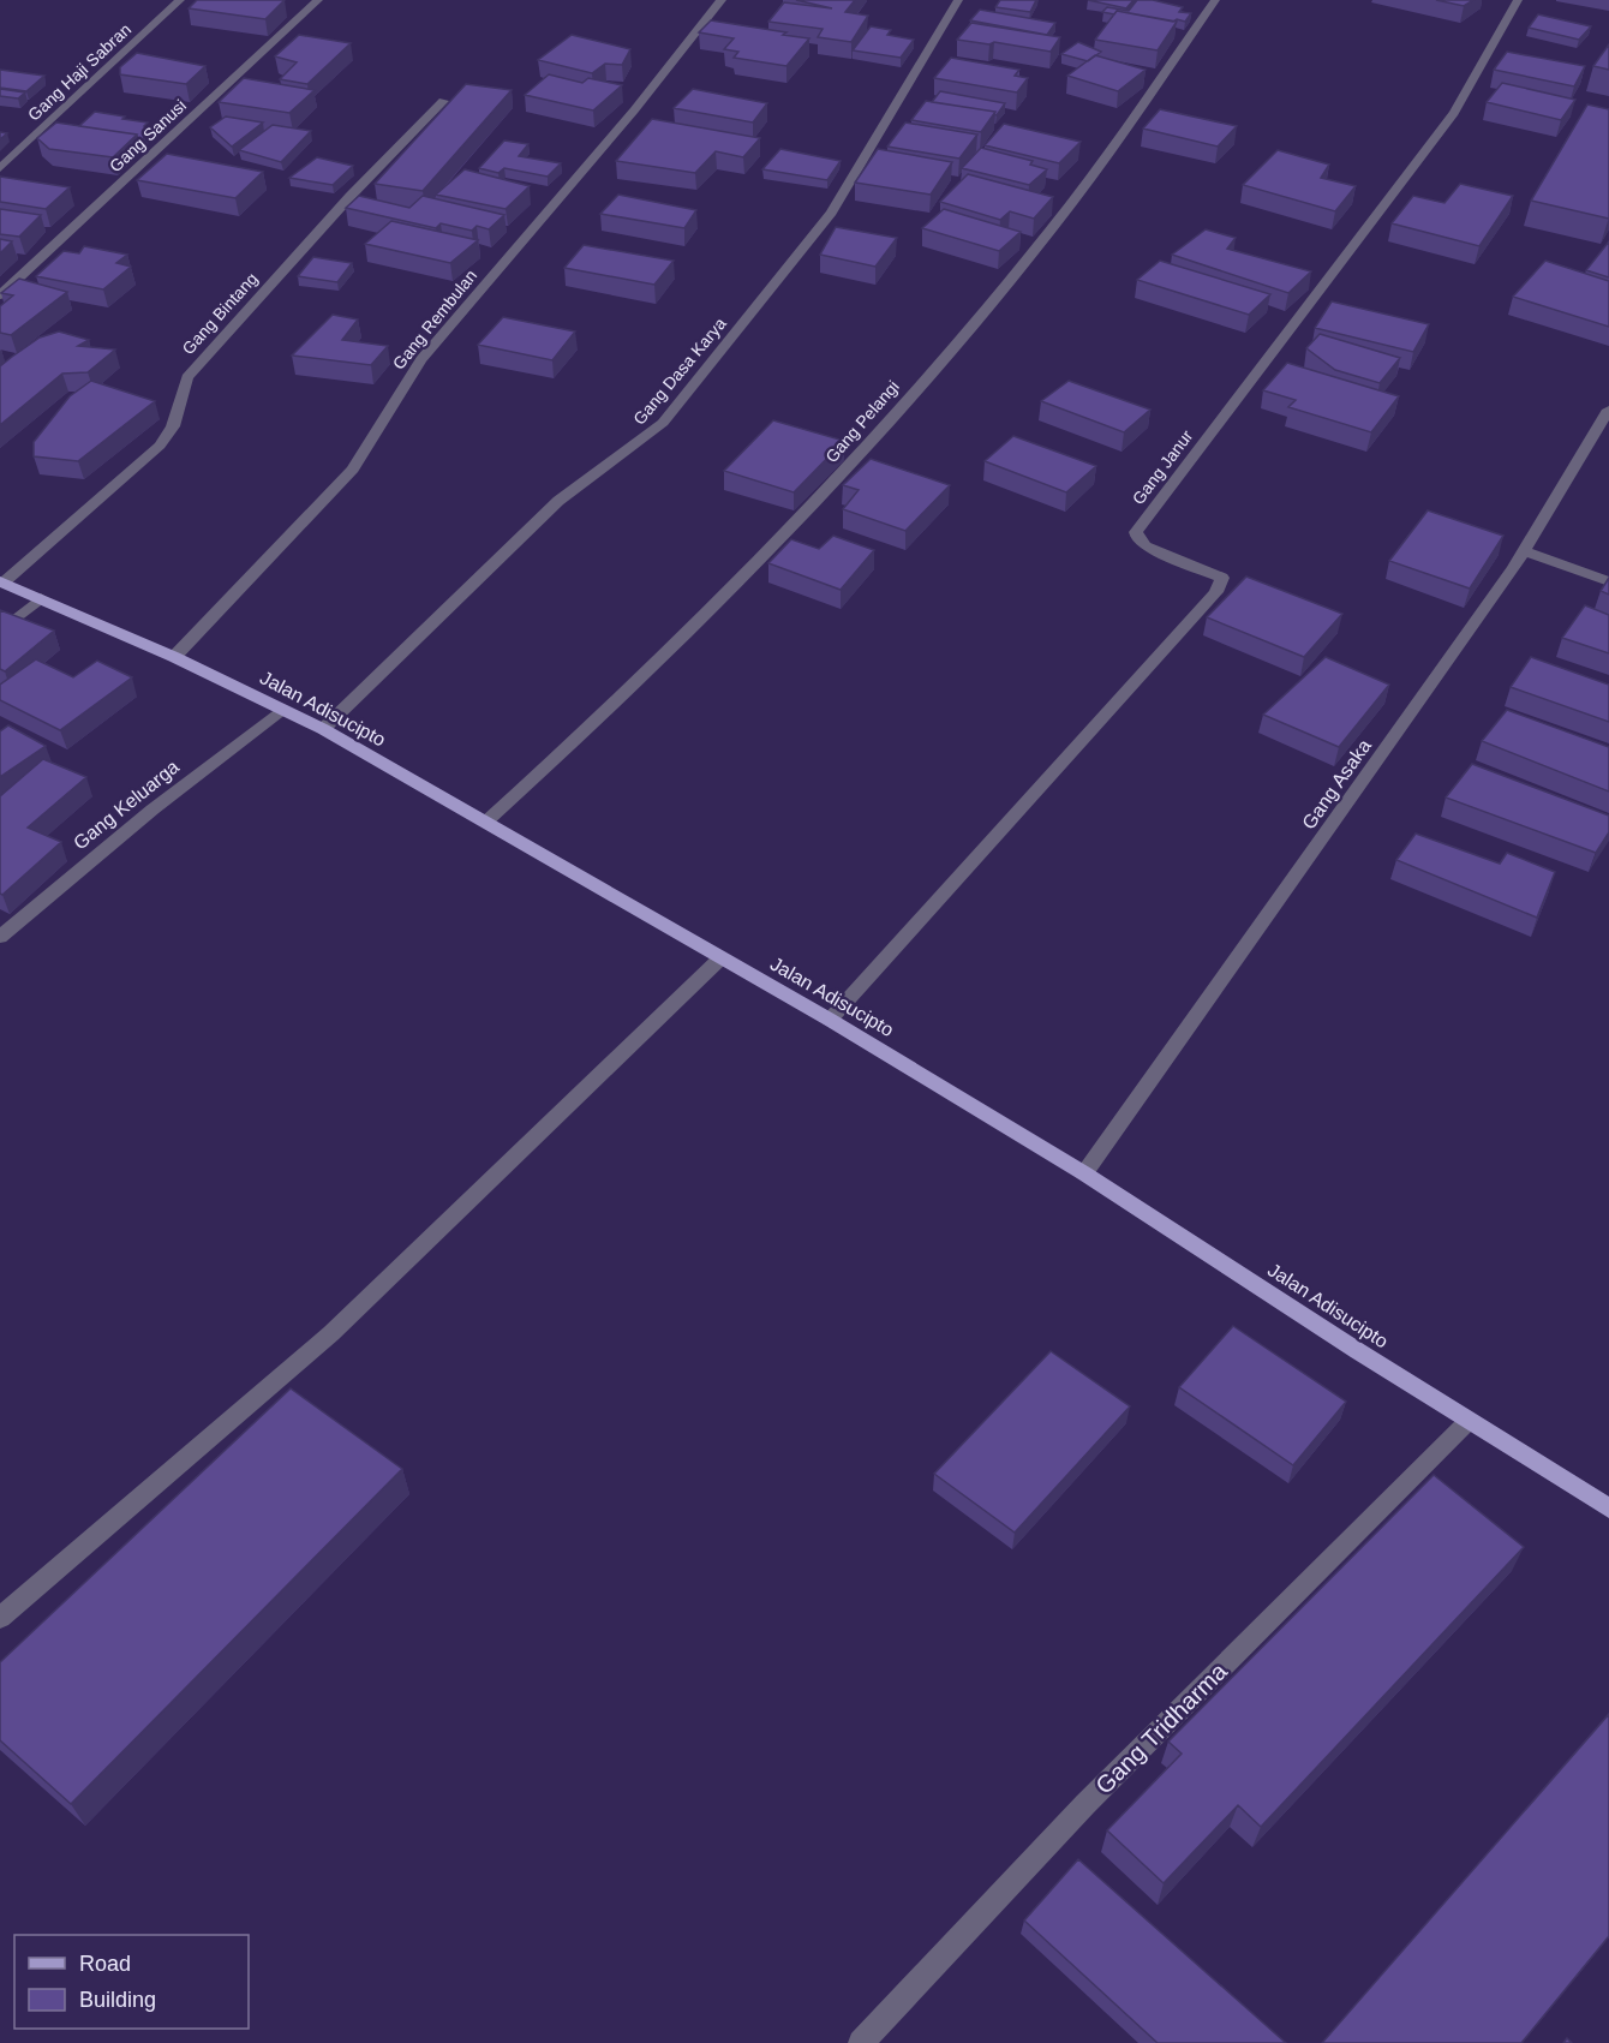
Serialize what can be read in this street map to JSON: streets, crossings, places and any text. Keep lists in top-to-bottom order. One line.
{"streets":{"main road":["Jalan Adisucipto"],"street":["Gang Haji Sabran","Gang Sanusi","Gang Bintang","Gang Rembulan","Gang Dasa Karya","Gang Pelangi","Gang Janur","Gang Asaka","Gang Keluarga","Gang Tridharma"]},"crossings":[["Gang Bintang","Jalan Adisucipto"],["Gang Rembulan","Jalan Adisucipto"],["Gang Dasa Karya","Jalan Adisucipto"],["Gang Pelangi","Jalan Adisucipto"],["Gang Janur","Jalan Adisucipto"],["Jalan Adisucipto","Gang Asaka"],["Jalan Adisucipto","Gang Keluarga"],["Jalan Adisucipto","Gang Tridharma"]],"legend":["Road","Building"]}
